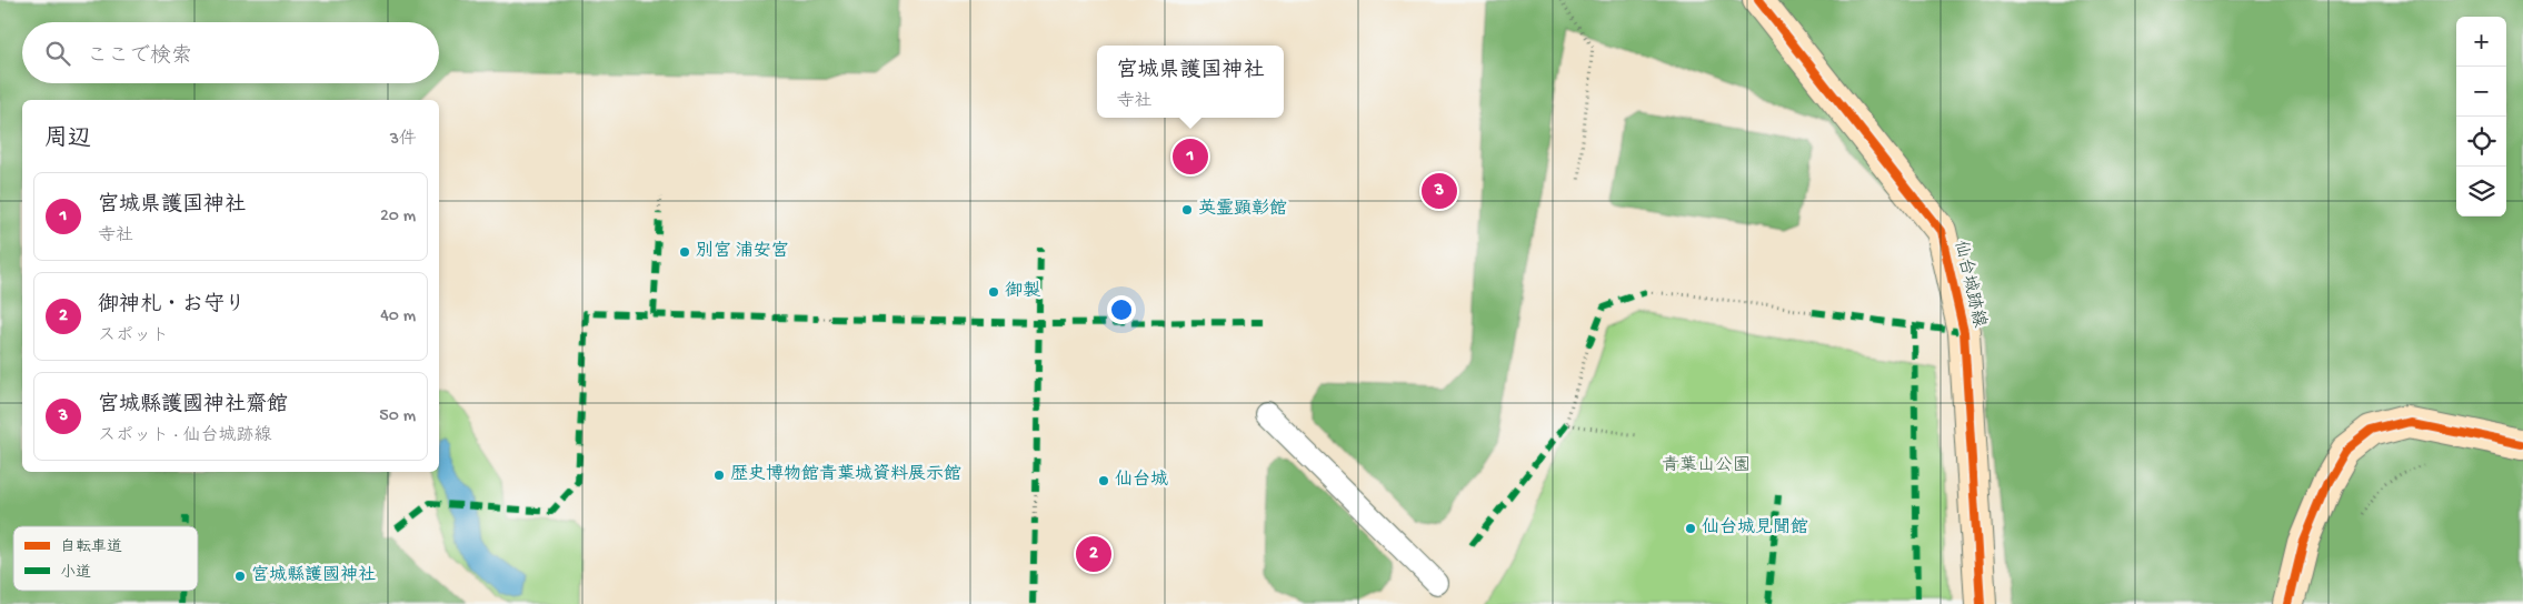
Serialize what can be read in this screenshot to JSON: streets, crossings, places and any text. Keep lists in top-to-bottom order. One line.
{"streets":{"street":["仙台城跡線"]},"parks":["青葉山公園"],"places":["英霊顕彰館","別宮 浦安宮","御製","歴史博物館青葉城資料展示館","仙台城","仙台城見聞館","宮城縣護國神社"],"legend":["自転車道","小道"],"page":{"map_buttons":["+","−"],"search":"ここで検索","popup":["宮城県護国神社","寺社"],"heading":["周辺","3件"],"pins":["1","3","2"],"list":[{"mark":"1","name":"宮城県護国神社","note":"寺社","value":"20 m"},{"mark":"2","name":"御神札・お守り","note":"スポット","value":"40 m"},{"mark":"3","name":"宮城縣護國神社齋館","note":"スポット · 仙台城跡線","value":"50 m"}]}}
